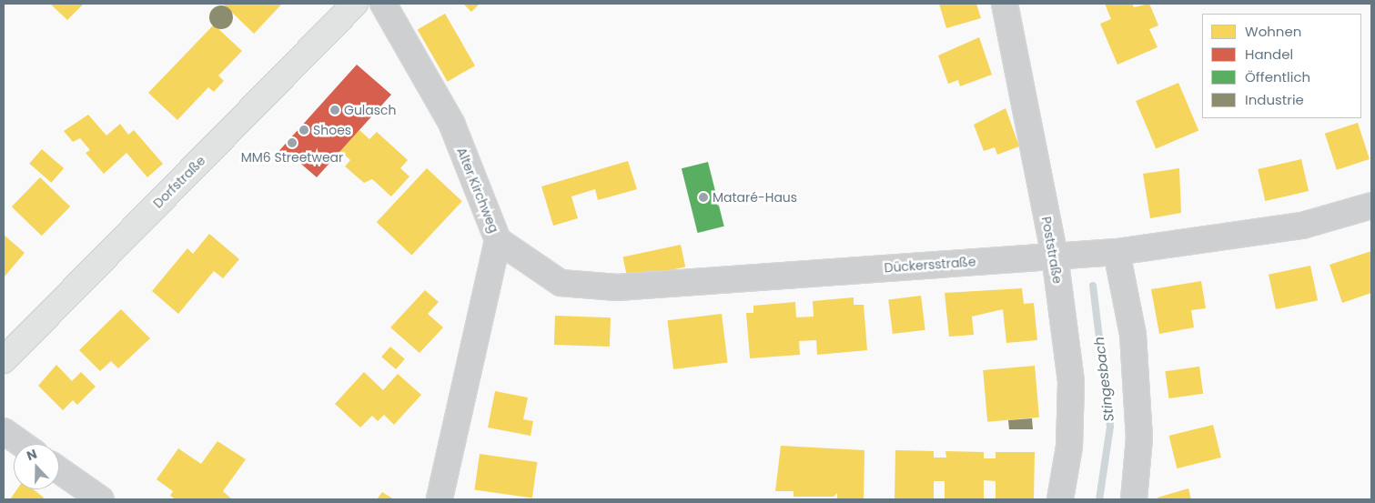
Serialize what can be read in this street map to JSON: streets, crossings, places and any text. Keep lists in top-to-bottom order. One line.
{"streets":{"main road":["Dorfstraße"],"street":["Alter Kirchweg","Poststraße","Dückersstraße"]},"crossings":[["Alter Kirchweg","Dückersstraße"],["Poststraße","Dückersstraße"]],"water":["Stingesbach"],"places":["Gulasch","Shoes","MM6 Streetwear","Mataré-Haus"],"legend":["Wohnen","Handel","Öffentlich","Industrie"],"north":"top"}
